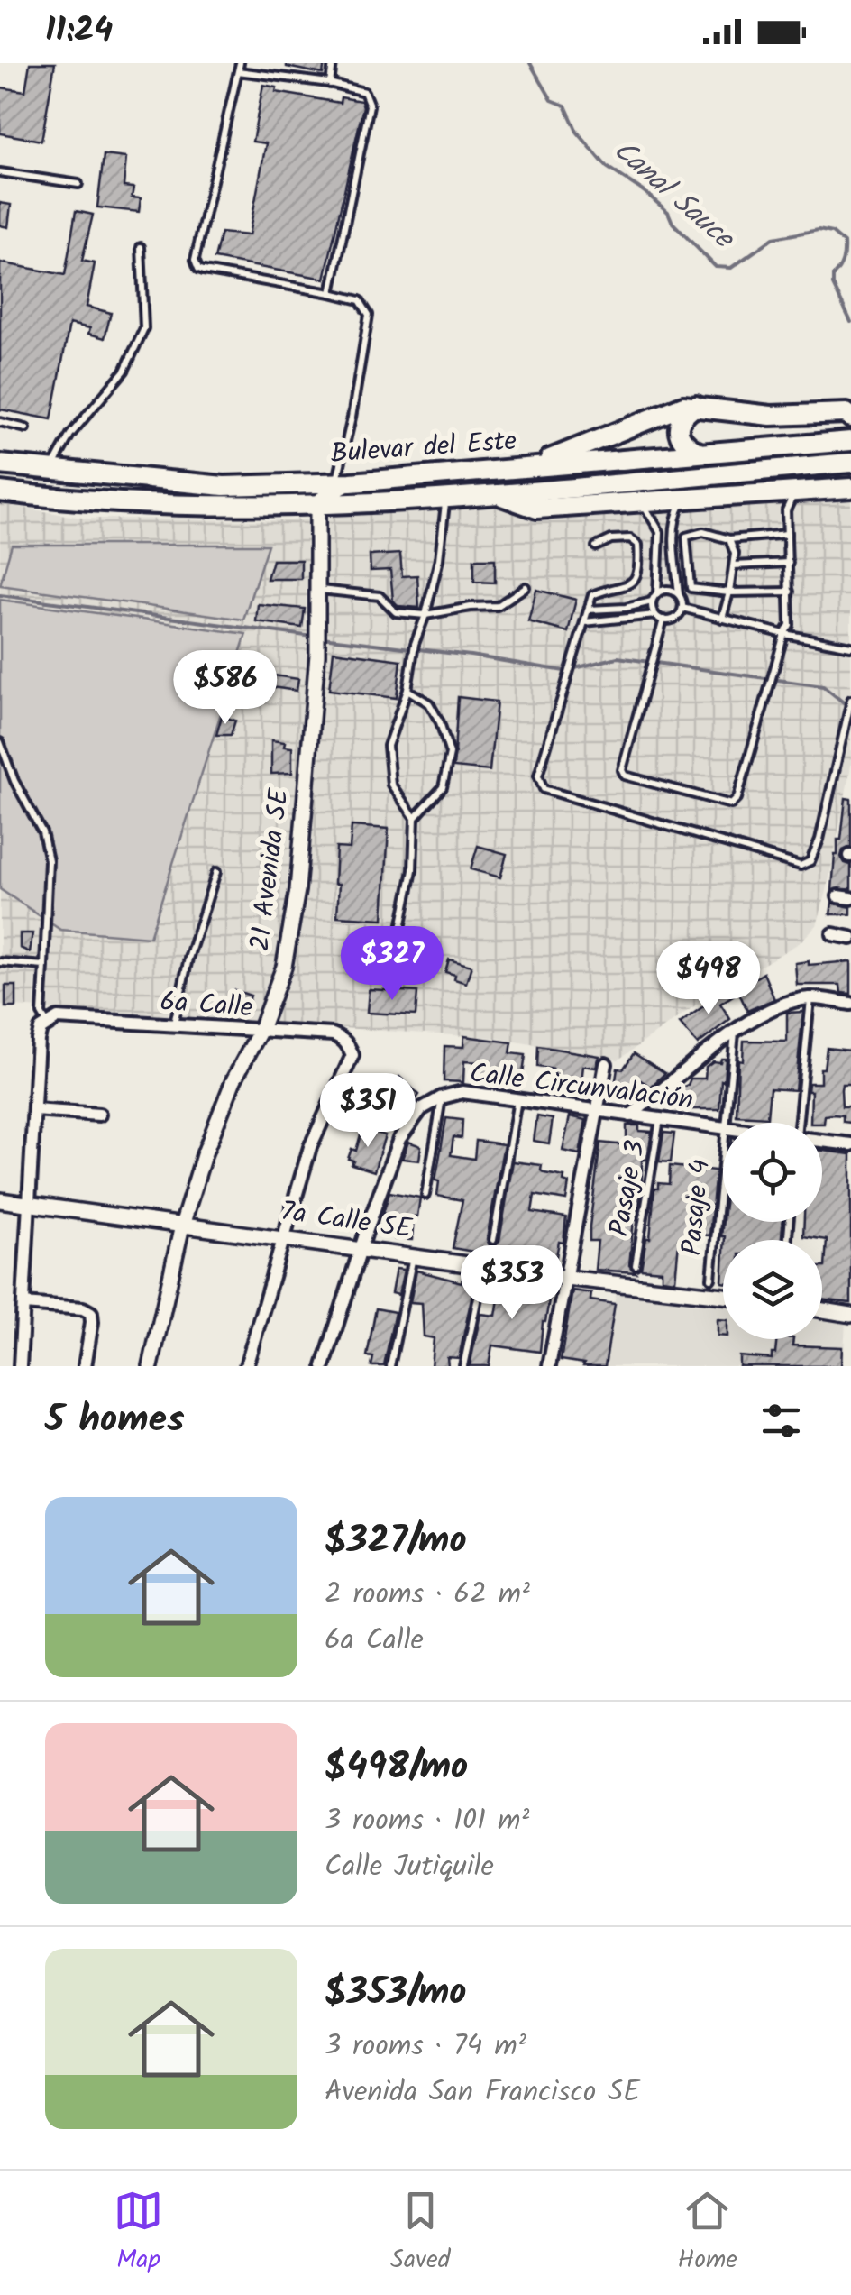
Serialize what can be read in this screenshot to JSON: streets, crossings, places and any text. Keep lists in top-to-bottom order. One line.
{"streets":{"highway":["Bulevar del Este"],"street":["21 Avenida SE","6a Calle","Calle Circunvalación","7a Calle SE"],"lane":["Pasaje 3","Pasaje 4"]},"crossings":[["Bulevar del Este","21 Avenida SE"],["21 Avenida SE","6a Calle"],["21 Avenida SE","7a Calle SE"],["6a Calle","7a Calle SE"],["Calle Circunvalación","Pasaje 3"],["Calle Circunvalación","7a Calle SE"]],"water":["Canal Sauce"],"page":{"status":"11:24","price":["$586","$327","$498","$351","$353"],"heading":"5 homes","list":[{"name":"$327/mo","note":"2 rooms · 62 m² · 6a Calle"},{"name":"$498/mo","note":"3 rooms · 101 m² · Calle Jutiquile"},{"name":"$353/mo","note":"3 rooms · 74 m² · Avenida San Francisco SE"}],"tabs":["Map","Saved","Home"]}}
